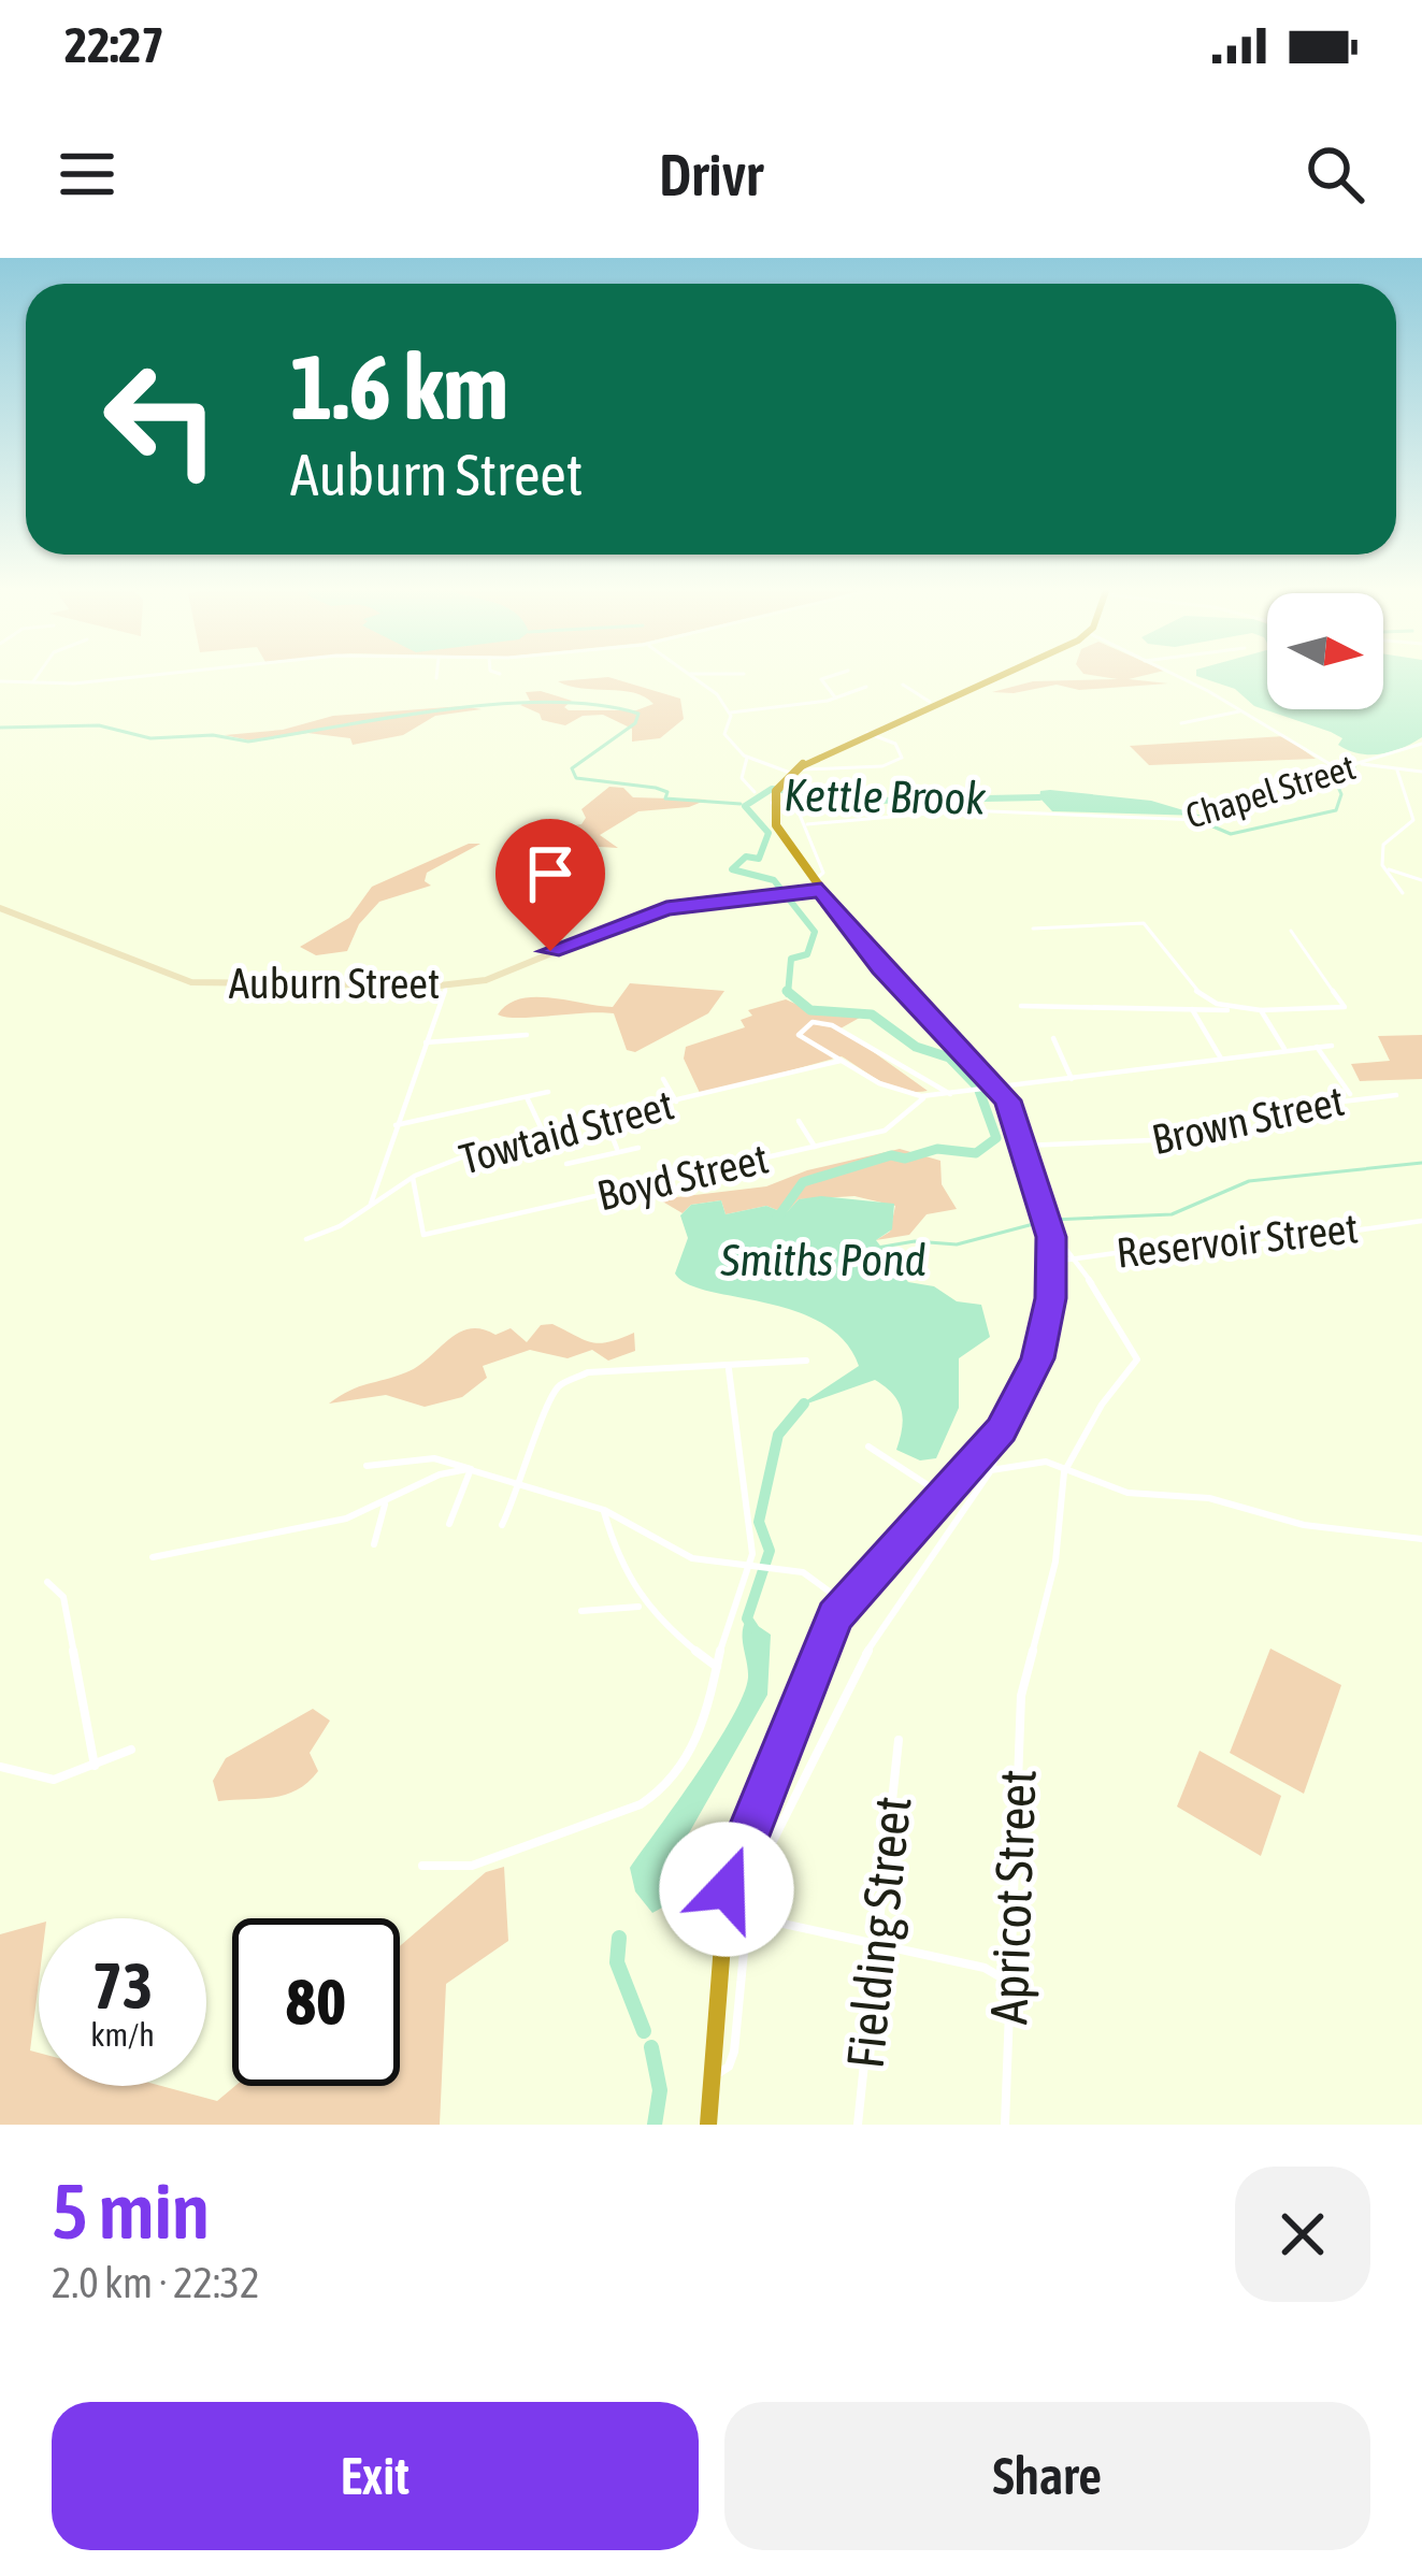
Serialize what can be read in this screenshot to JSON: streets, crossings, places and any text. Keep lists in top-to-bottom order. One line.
{"streets":{"street":["Chapel Street","Auburn Street","Brown Street","Towtaid Street","Boyd Street","Reservoir Street","Apricot Street","Fielding Street"]},"crossings":[["Towtaid Street","Boyd Street"]],"water":["Kettle Brook","Smiths Pond"],"north":"right","page":{"status":"22:27","header":"Drivr","turn":["1.6 km","Auburn Street"],"speed":"73 km/h","limit":"80","heading":["5 min","2.0 km · 22:32"],"buttons":["Exit","Share"]}}
